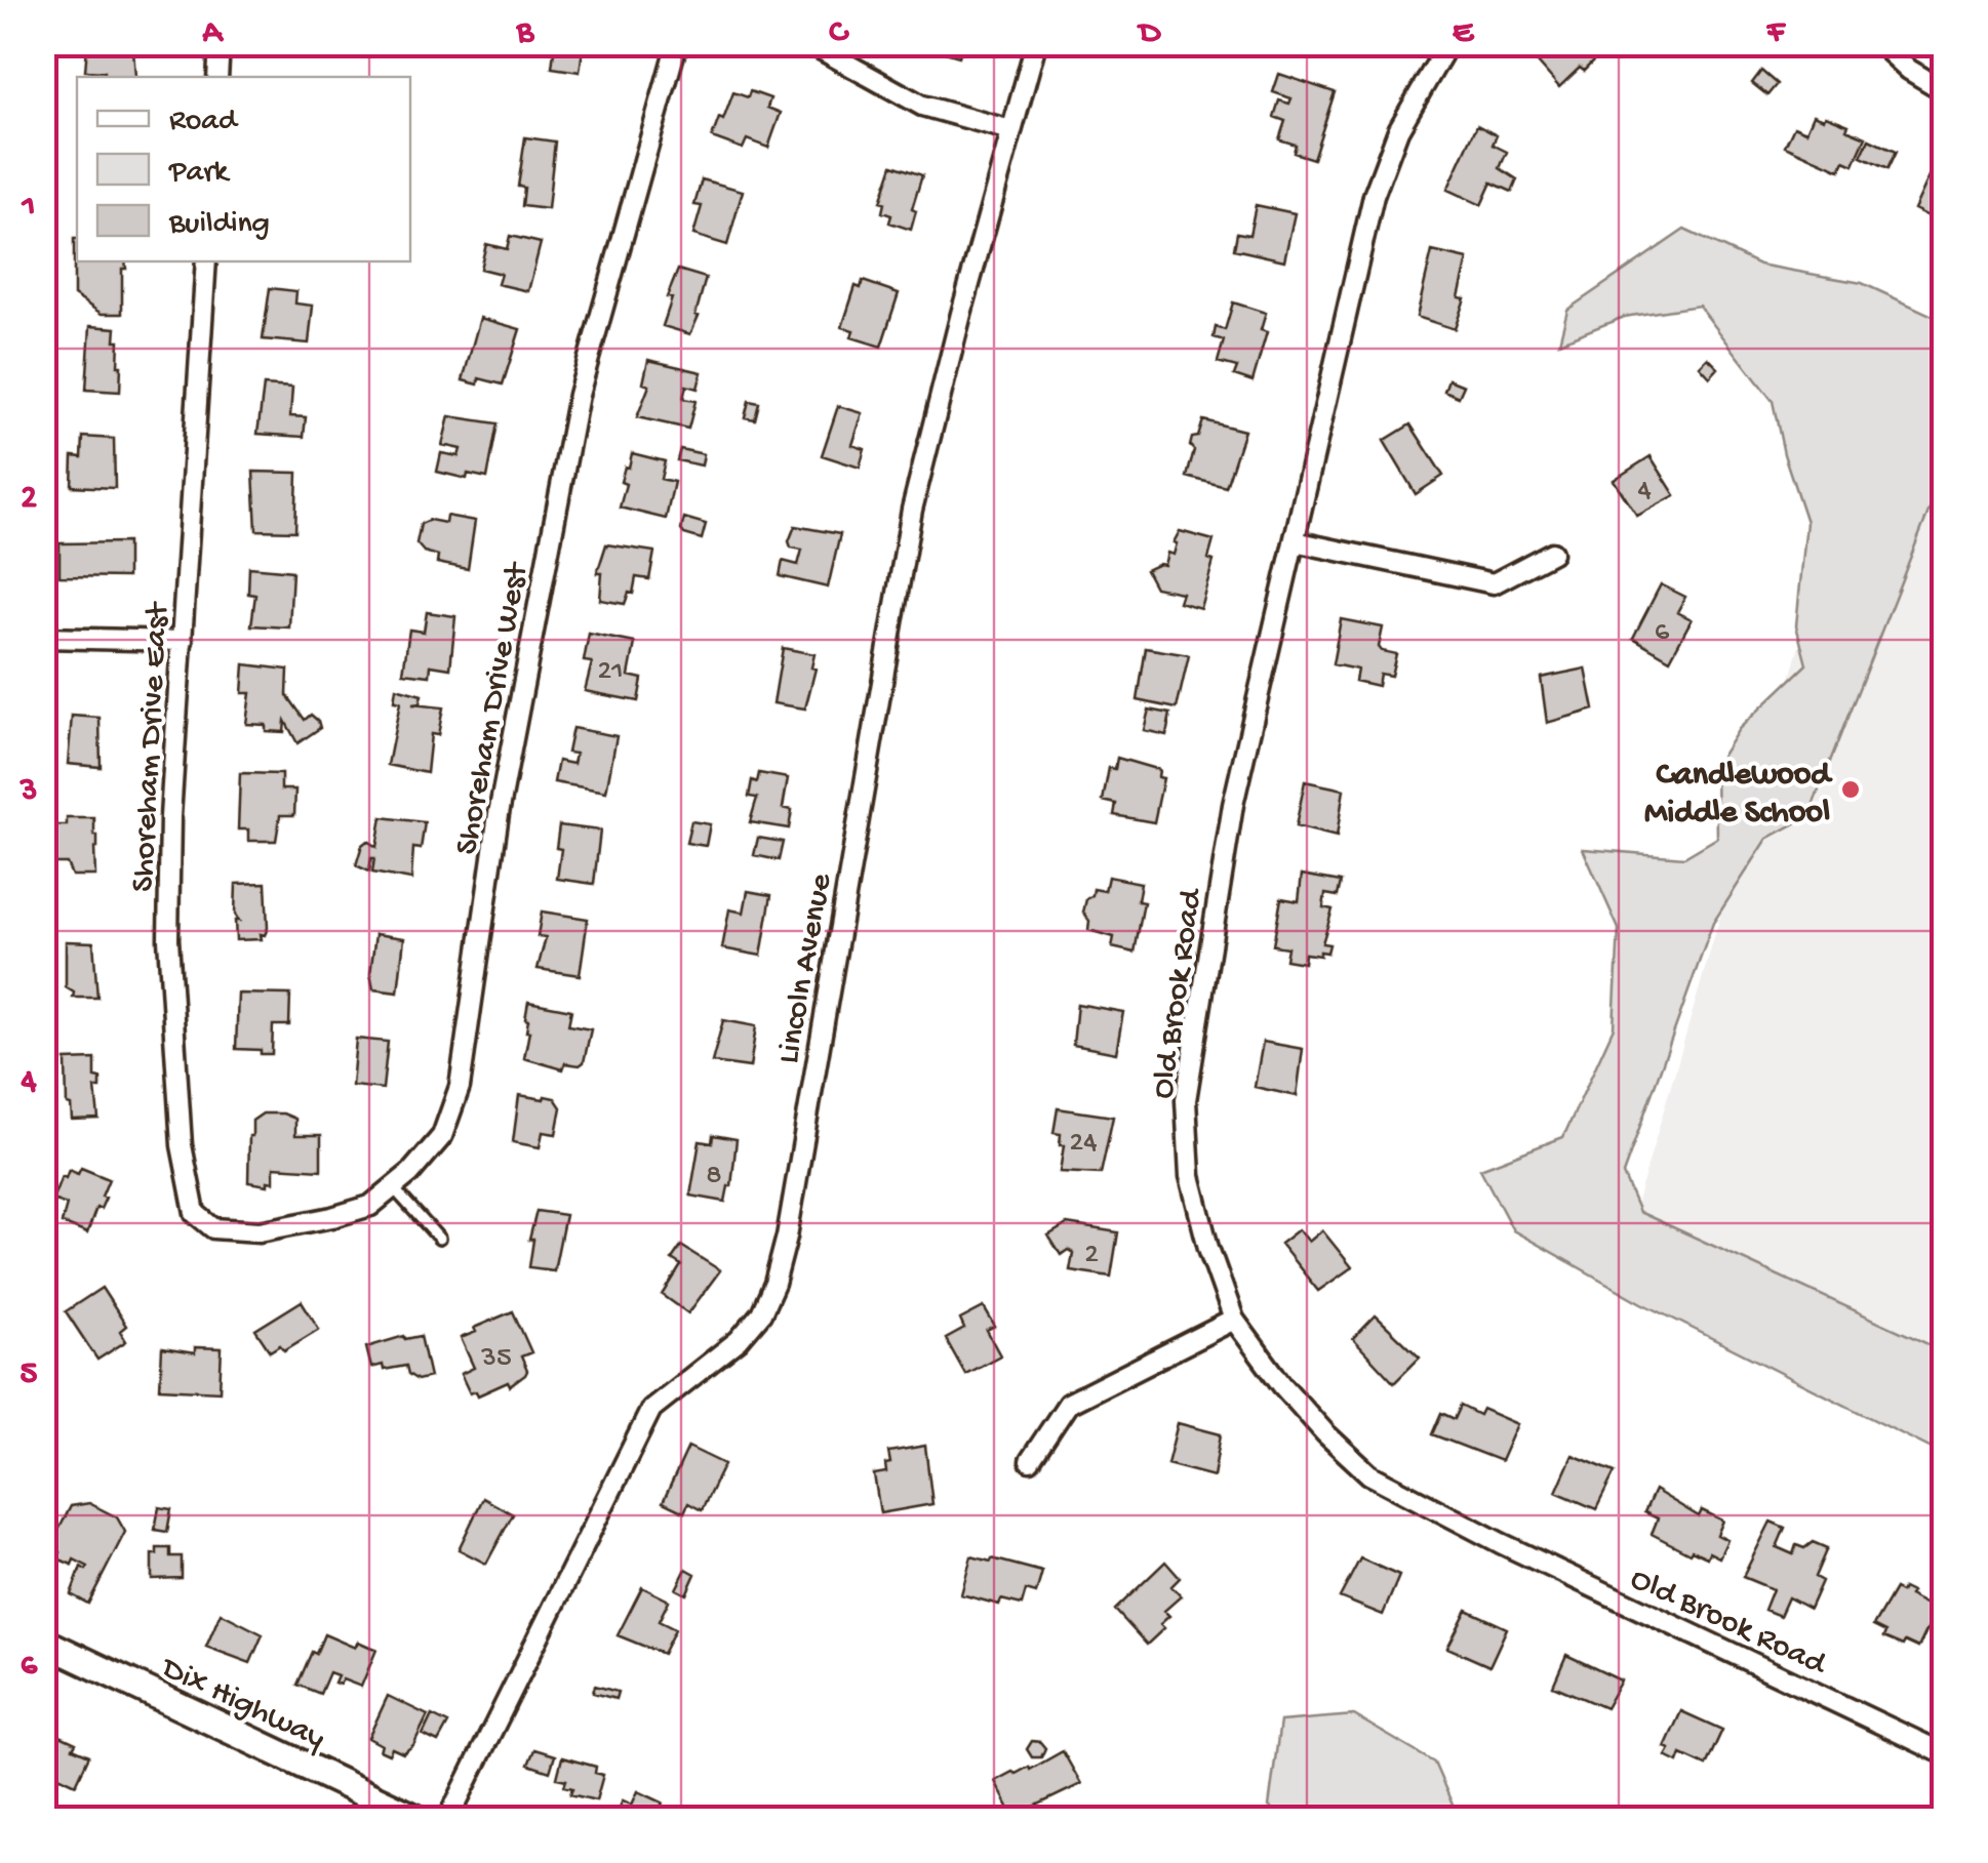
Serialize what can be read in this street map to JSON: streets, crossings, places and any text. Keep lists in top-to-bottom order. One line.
{"streets":{"street":["Shoreham Drive West","Shoreham Drive East","Lincoln Avenue","Old Brook Road","Dix Highway"]},"crossings":[["Shoreham Drive West","Shoreham Drive East"]],"places":["Candlewood Middle School"],"house_numbers":["4","6","21","24","8","2","35"],"legend":["Road","Park","Building"],"grid":{"columns":["A","B","C","D","E","F"],"rows":["1","2","3","4","5","6"]}}
